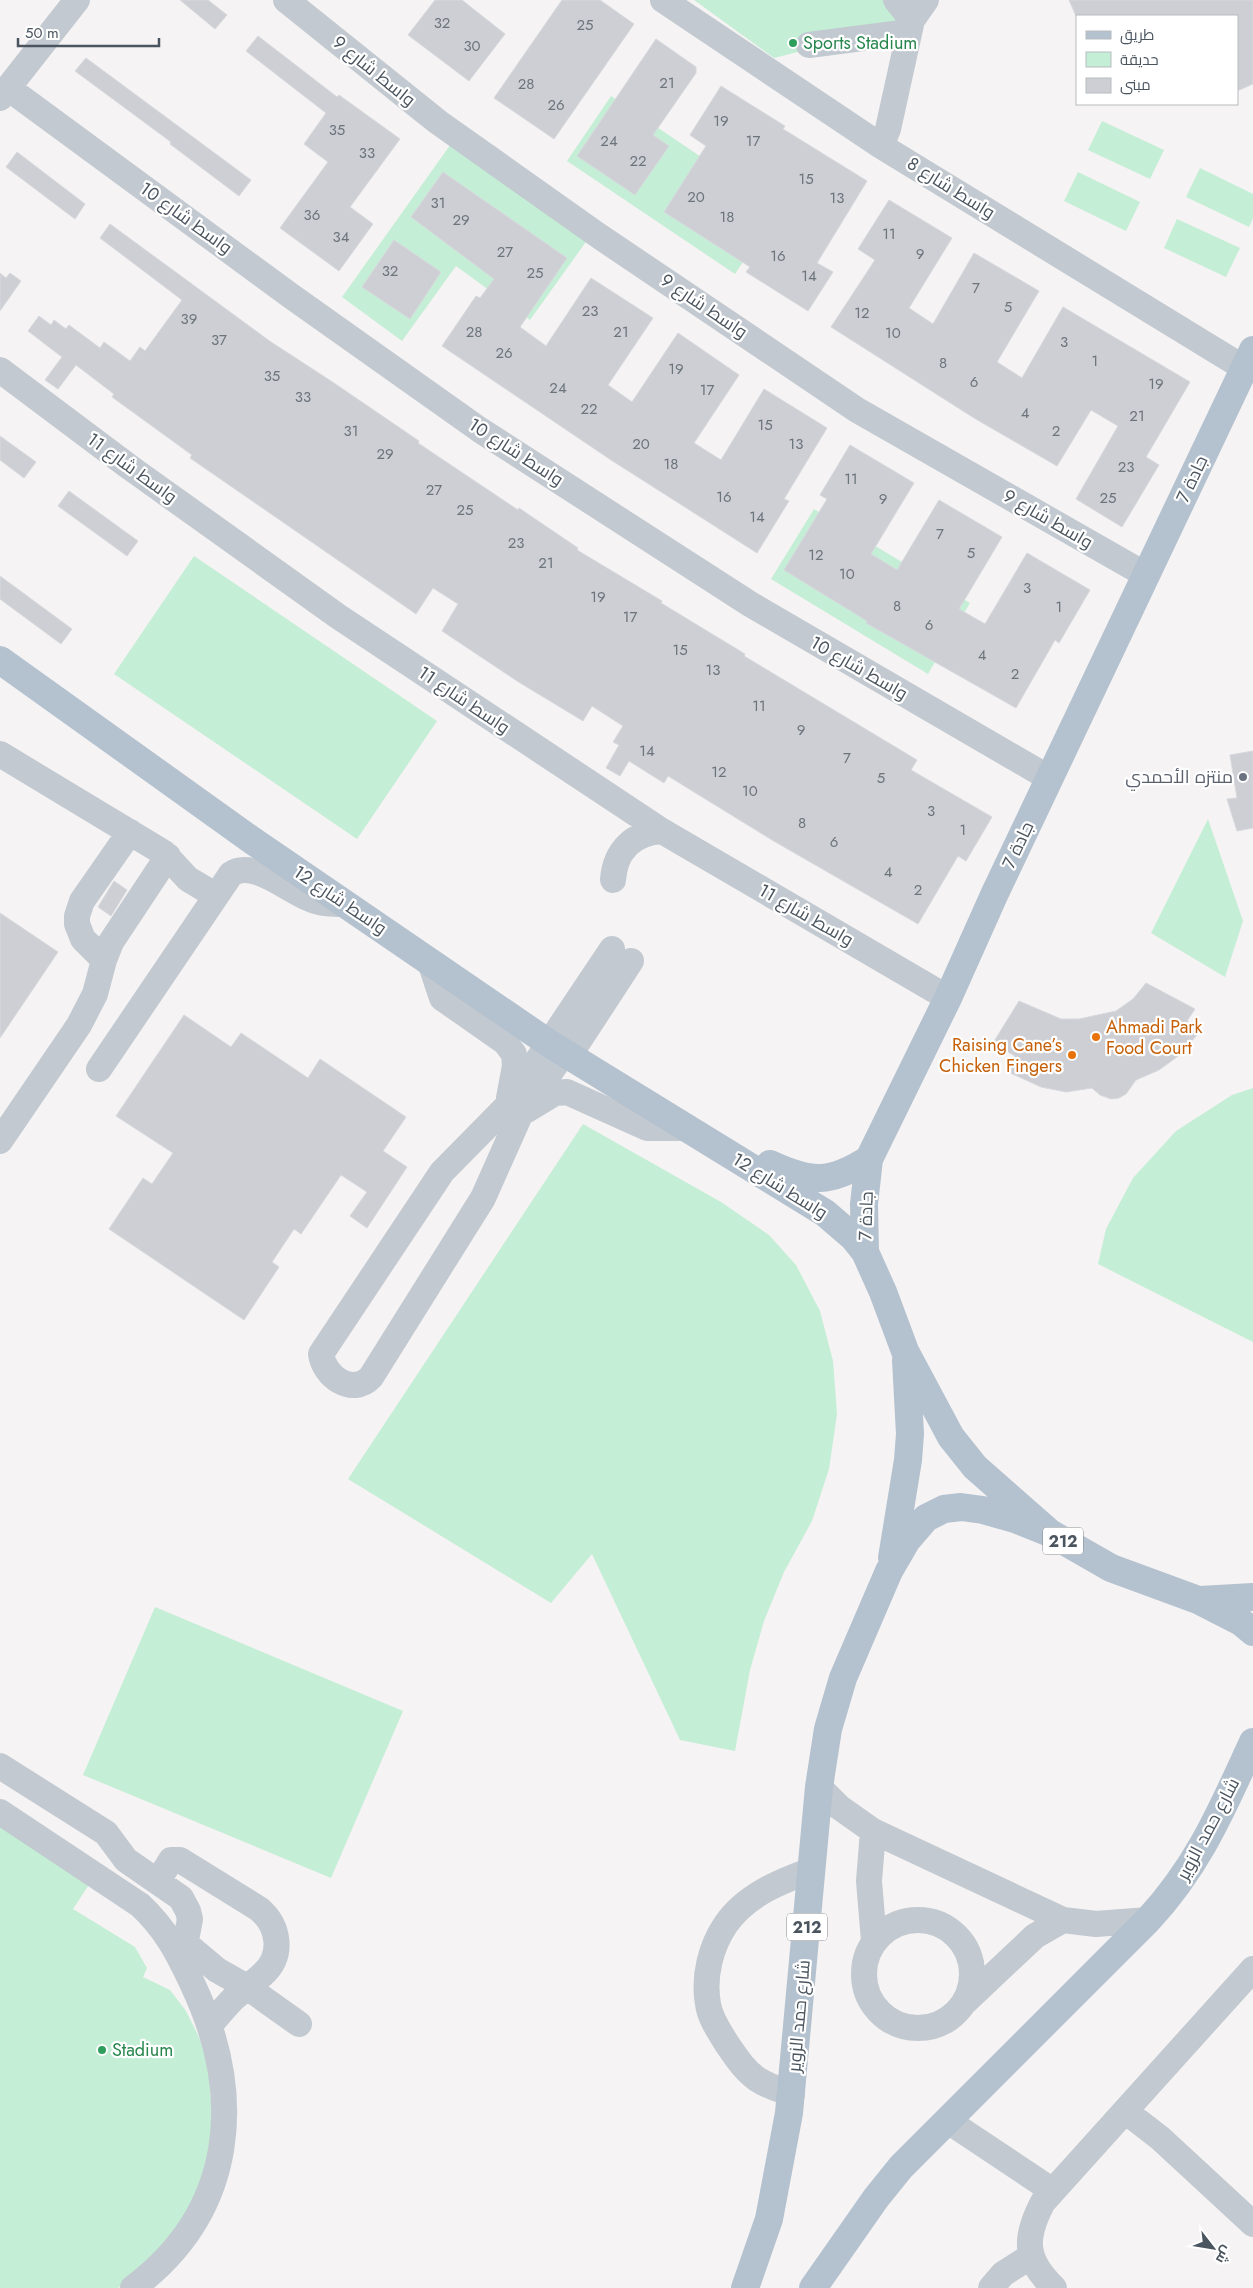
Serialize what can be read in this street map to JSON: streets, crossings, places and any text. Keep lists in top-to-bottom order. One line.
{"streets":{"main road":["جادة 7","واسط شارع 12","212","شارع حمد الزوير"],"street":["واسط شارع 9","واسط شارع 8","واسط شارع 10","واسط شارع 11"]},"crossings":[["واسط شارع 9","جادة 7"],["واسط شارع 8","جادة 7"],["واسط شارع 10","جادة 7"],["واسط شارع 11","جادة 7"],["جادة 7","واسط شارع 12"],["جادة 7","212"],["جادة 7","شارع حمد الزوير"],["212","شارع حمد الزوير"]],"places":["Sports Stadium","منتزه الأحمدي","Ahmadi Park Food Court","Raising Cane’s Chicken Fingers","Stadium"],"house_numbers":["32","25","30","21","28","26","19","35","24","17","33","22","15","20","13","31","36","18","29","11","34","27","9","16","32","25","14","7","5","23","12","39","28","21","10","37","3","26","1","8","19","35","6","19","24","17","33","22","4","21","15","31","2","20","13","29","18","23","11","27","16","25","9","25","14","7","23","5","12","21","10","3","19","8","1","17","6","15","4","13","2","11","9","14","7","12","5","10","3","8","1","6","4","2"],"legend":["طريق","حديقة","مبنى"],"scale_bar":"50 m","north":"bottom right"}
